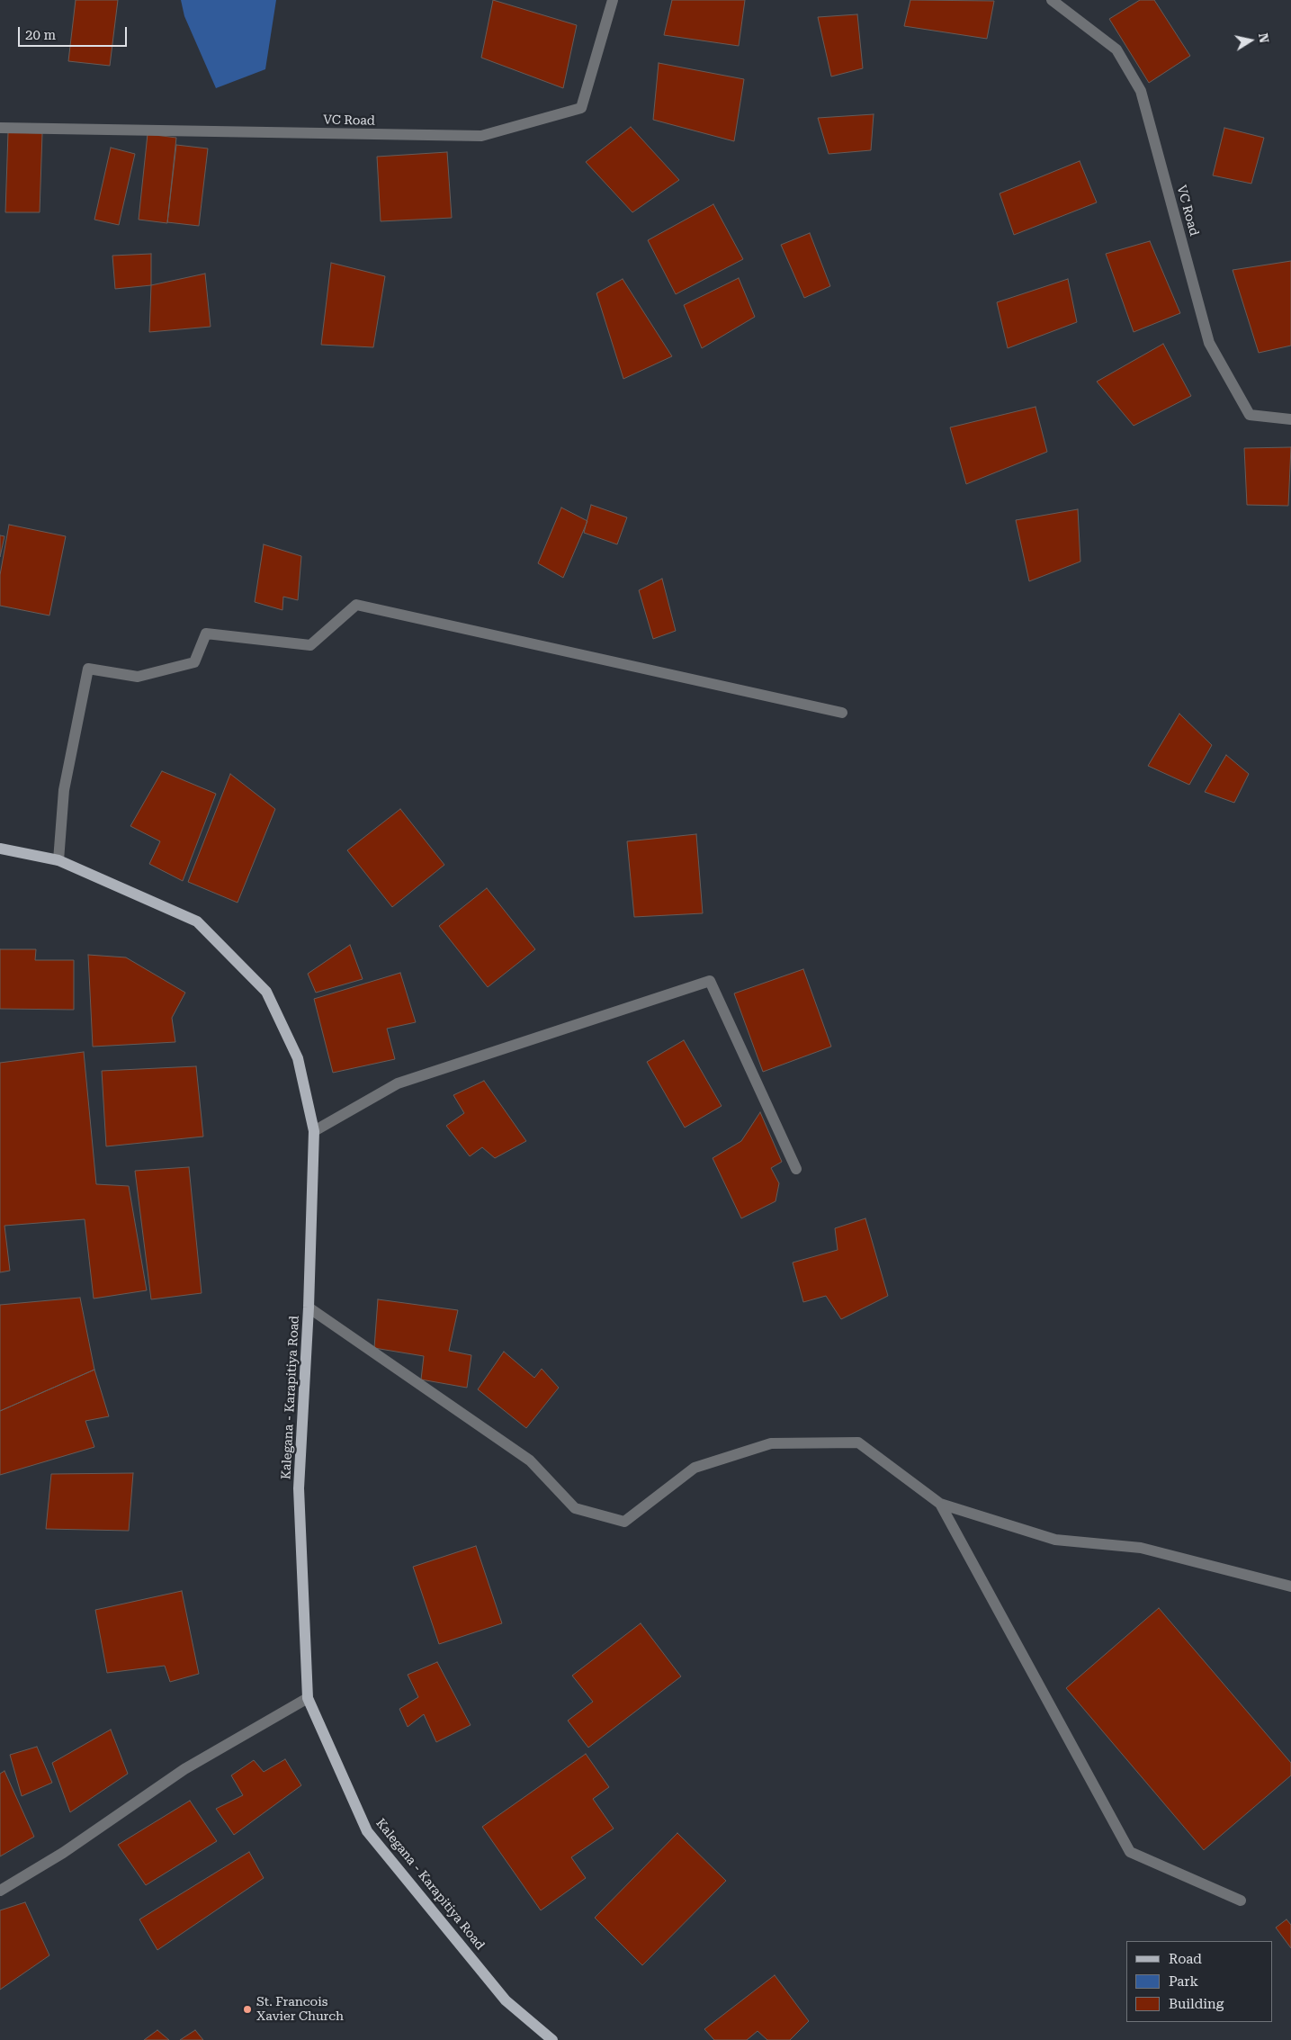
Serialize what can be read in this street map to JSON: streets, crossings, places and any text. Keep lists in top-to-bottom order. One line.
{"streets":{"main road":["Kalegana - Karapitiya Road"],"street":["VC Road"]},"places":["St. Francois Xavier Church"],"legend":["Road","Park","Building"],"scale_bar":"20 m","north":"right"}
